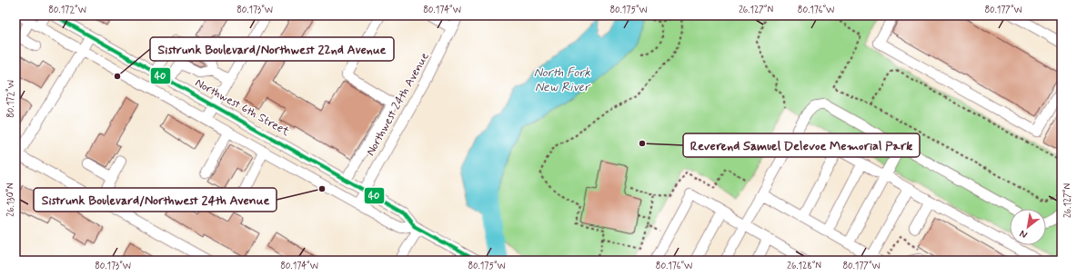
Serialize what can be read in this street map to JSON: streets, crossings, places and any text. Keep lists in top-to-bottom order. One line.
{"streets":{"street":["Northwest 24th Avenue","Northwest 6th Street"]},"crossings":[["Northwest 24th Avenue","Northwest 6th Street"]],"water":["North Fork New River"],"places":["Sistrunk Boulevard/Northwest 22nd Avenue","Reverend Samuel Delevoe Memorial Park","Sistrunk Boulevard/Northwest 24th Avenue"],"lines":["transit line 40"],"north":"bottom left","coordinates":["80.172°W","80.173°W","80.174°W","80.175°W","26.127°N","80.176°W","80.177°W","26.130°N","26.128°N"]}
